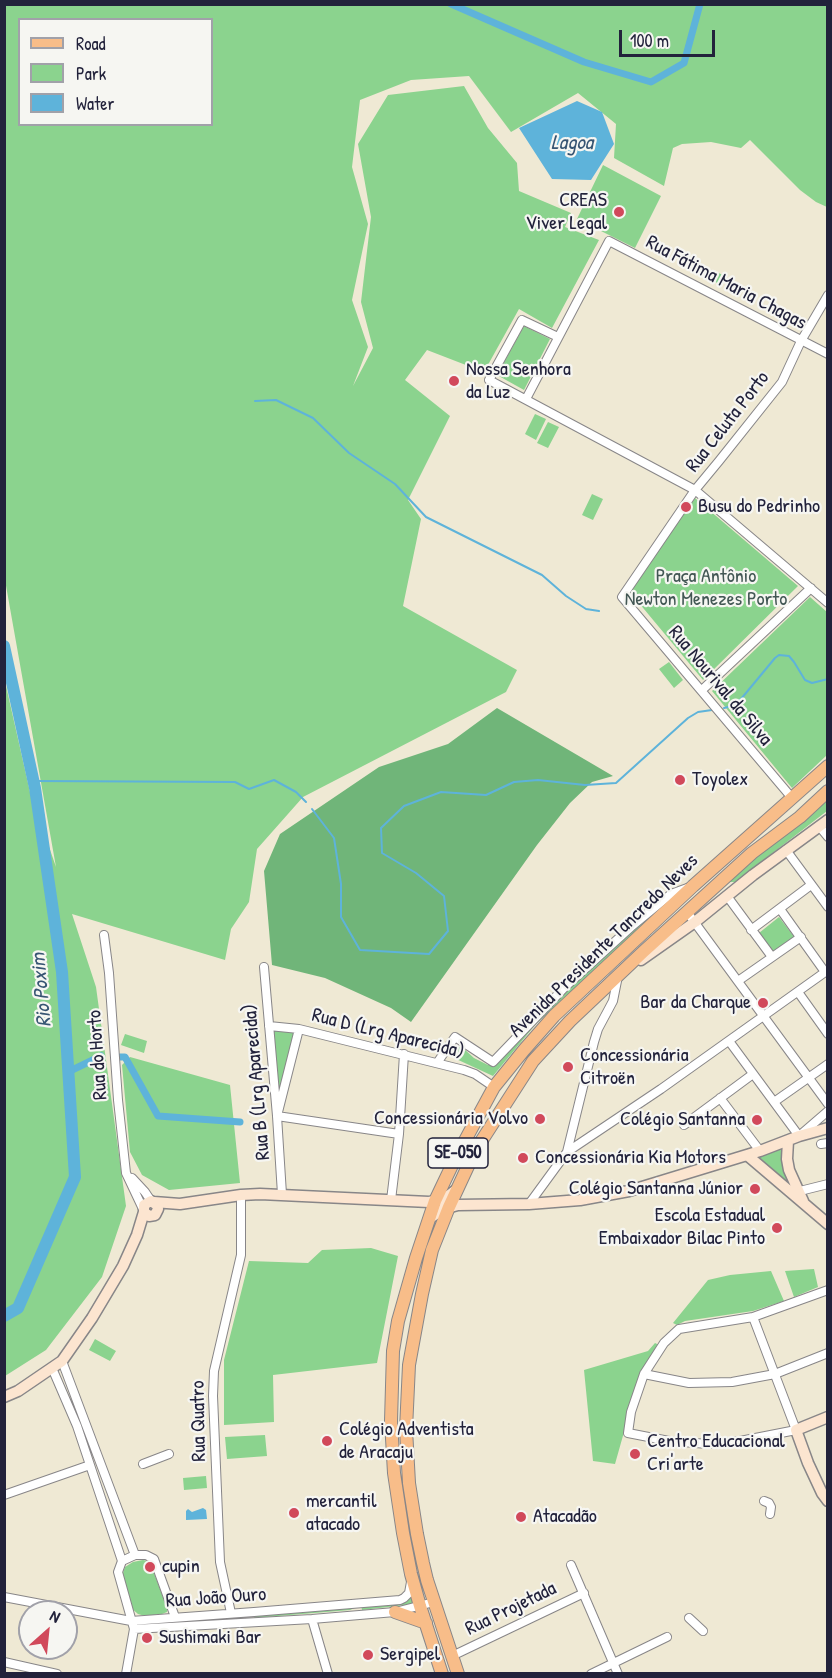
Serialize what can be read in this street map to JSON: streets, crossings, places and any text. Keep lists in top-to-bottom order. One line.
{"streets":{"main road":["Avenida Presidente Tancredo Neves","SE-050"],"street":["Rua Fátima Maria Chagas","Rua Celuta Porto","Rua Nourival da Silva","Rua D (Lrg Aparecida)","Rua do Horto","Rua B (Lrg Aparecida)","Rua Quatro","Rua João Ouro","Rua Projetada"]},"crossings":[["Rua Fátima Maria Chagas","Rua Celuta Porto"],["Rua Celuta Porto","Rua Nourival da Silva"],["Rua Nourival da Silva","Avenida Presidente Tancredo Neves"],["Avenida Presidente Tancredo Neves","Rua D (Lrg Aparecida)"],["Avenida Presidente Tancredo Neves","Rua João Ouro"],["Avenida Presidente Tancredo Neves","Rua Projetada"],["Rua D (Lrg Aparecida)","Rua B (Lrg Aparecida)"],["Rua Quatro","Rua João Ouro"]],"water":["Lagoa","Rio Poxim"],"parks":["Praça Antônio Newton Menezes Porto"],"places":["CREAS Viver Legal","Nossa Senhora da Luz","Busu do Pedrinho","Toyolex","Bar da Charque","Concessionária Citroën","Concessionária Volvo","Colégio Santanna","Concessionária Kia Motors","Colégio Santanna Júnior","Escola Estadual Embaixador Bilac Pinto","Colégio Adventista de Aracaju","Centro Educacional Cri'arte","mercantil atacado","Atacadão","cupin","Sushimaki Bar","Sergipel"],"legend":["Road","Park","Water"],"scale_bar":"100 m","north":"top right"}
